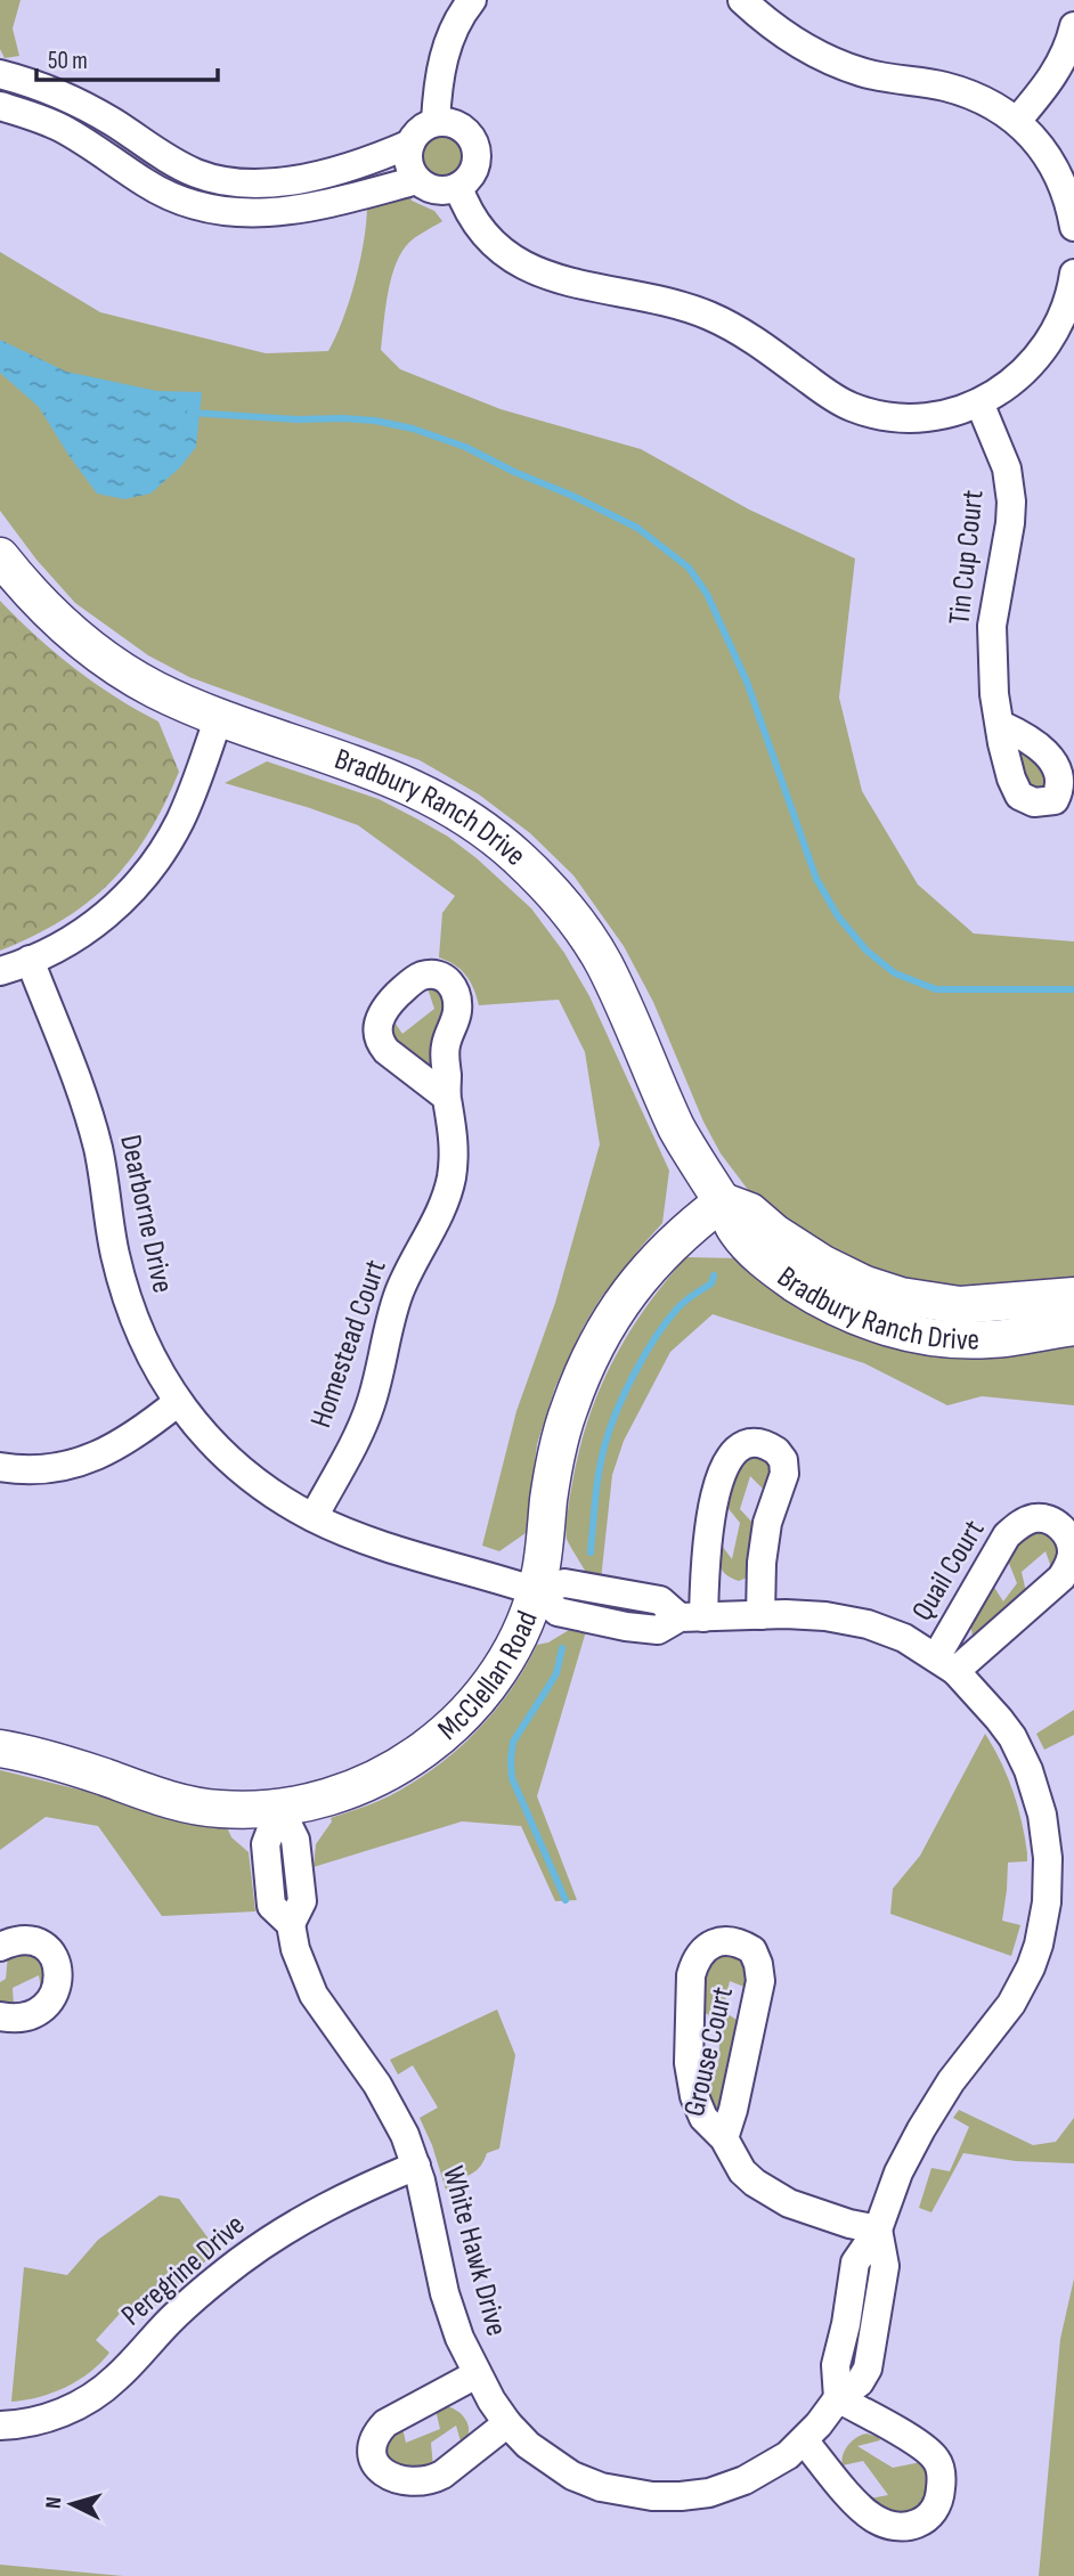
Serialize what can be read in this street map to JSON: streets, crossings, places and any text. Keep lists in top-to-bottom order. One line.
{"streets":{"street":["Tin Cup Court","Bradbury Ranch Drive","Dearborne Drive","Homestead Court","Quail Court","McClellan Road","Grouse Court","White Hawk Drive","Peregrine Drive"]},"crossings":[["Bradbury Ranch Drive","McClellan Road"],["Dearborne Drive","Homestead Court"],["Dearborne Drive","McClellan Road"],["McClellan Road","White Hawk Drive"],["White Hawk Drive","Peregrine Drive"]],"scale_bar":"50 m","north":"left"}
